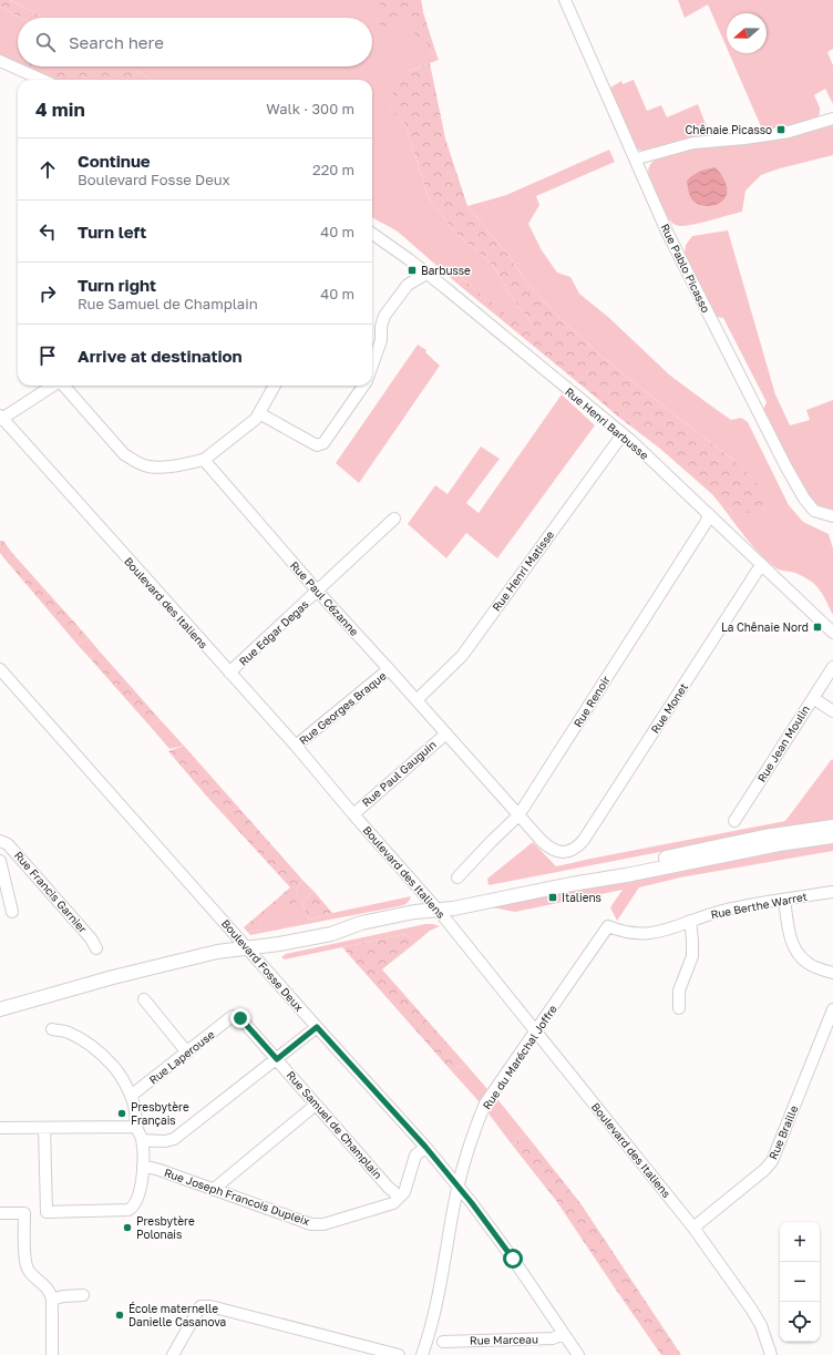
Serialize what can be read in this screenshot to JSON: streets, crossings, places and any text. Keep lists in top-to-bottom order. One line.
{"streets":{"street":["Rue Pablo Picasso","Rue Henri Barbusse","Rue Henri Matisse","Rue Paul Cézanne","Boulevard des Italiens","Rue Edgar Degas","Rue Renoir","Rue Georges Braque","Rue Monet","Rue Jean Moulin","Rue Paul Gauguin","Rue Francis Garnier","Rue Berthe Warret","Boulevard Fosse Deux","Rue Laperouse","Rue du Maréchal Joffre","Rue Samuel de Champlain","Rue Braille","Rue Joseph Francois Dupleix","Rue Marceau"]},"crossings":[["Rue Henri Barbusse","Rue Henri Matisse"],["Rue Henri Barbusse","Rue Renoir"],["Rue Henri Barbusse","Rue Monet"],["Rue Henri Matisse","Rue Paul Cézanne"],["Rue Paul Cézanne","Rue Edgar Degas"],["Rue Paul Cézanne","Rue Renoir"],["Rue Paul Cézanne","Rue Georges Braque"],["Rue Paul Cézanne","Rue Monet"],["Rue Paul Cézanne","Rue Paul Gauguin"],["Boulevard des Italiens","Rue Edgar Degas"],["Boulevard des Italiens","Rue Georges Braque"],["Boulevard des Italiens","Rue Paul Gauguin"],["Boulevard des Italiens","Rue du Maréchal Joffre"],["Boulevard des Italiens","Rue Braille"],["Rue Berthe Warret","Rue du Maréchal Joffre"],["Boulevard Fosse Deux","Rue du Maréchal Joffre"],["Boulevard Fosse Deux","Rue Marceau"],["Rue Laperouse","Rue Samuel de Champlain"],["Rue Samuel de Champlain","Rue Joseph Francois Dupleix"]],"places":{"transit":["Chênaie Picasso","Barbusse","La Chênaie Nord","Italiens"],"other":["Presbytère Français","Presbytère Polonais","École maternelle Danielle Casanova"]},"north":"left","page":{"search":"Search here","heading":["4 min","Walk · 300 m"],"list":[["Continue","Boulevard Fosse Deux","220 m"],["Turn left","40 m"],["Turn right","Rue Samuel de Champlain","40 m"],"Arrive at destination"],"map_buttons":["+","−"]}}
